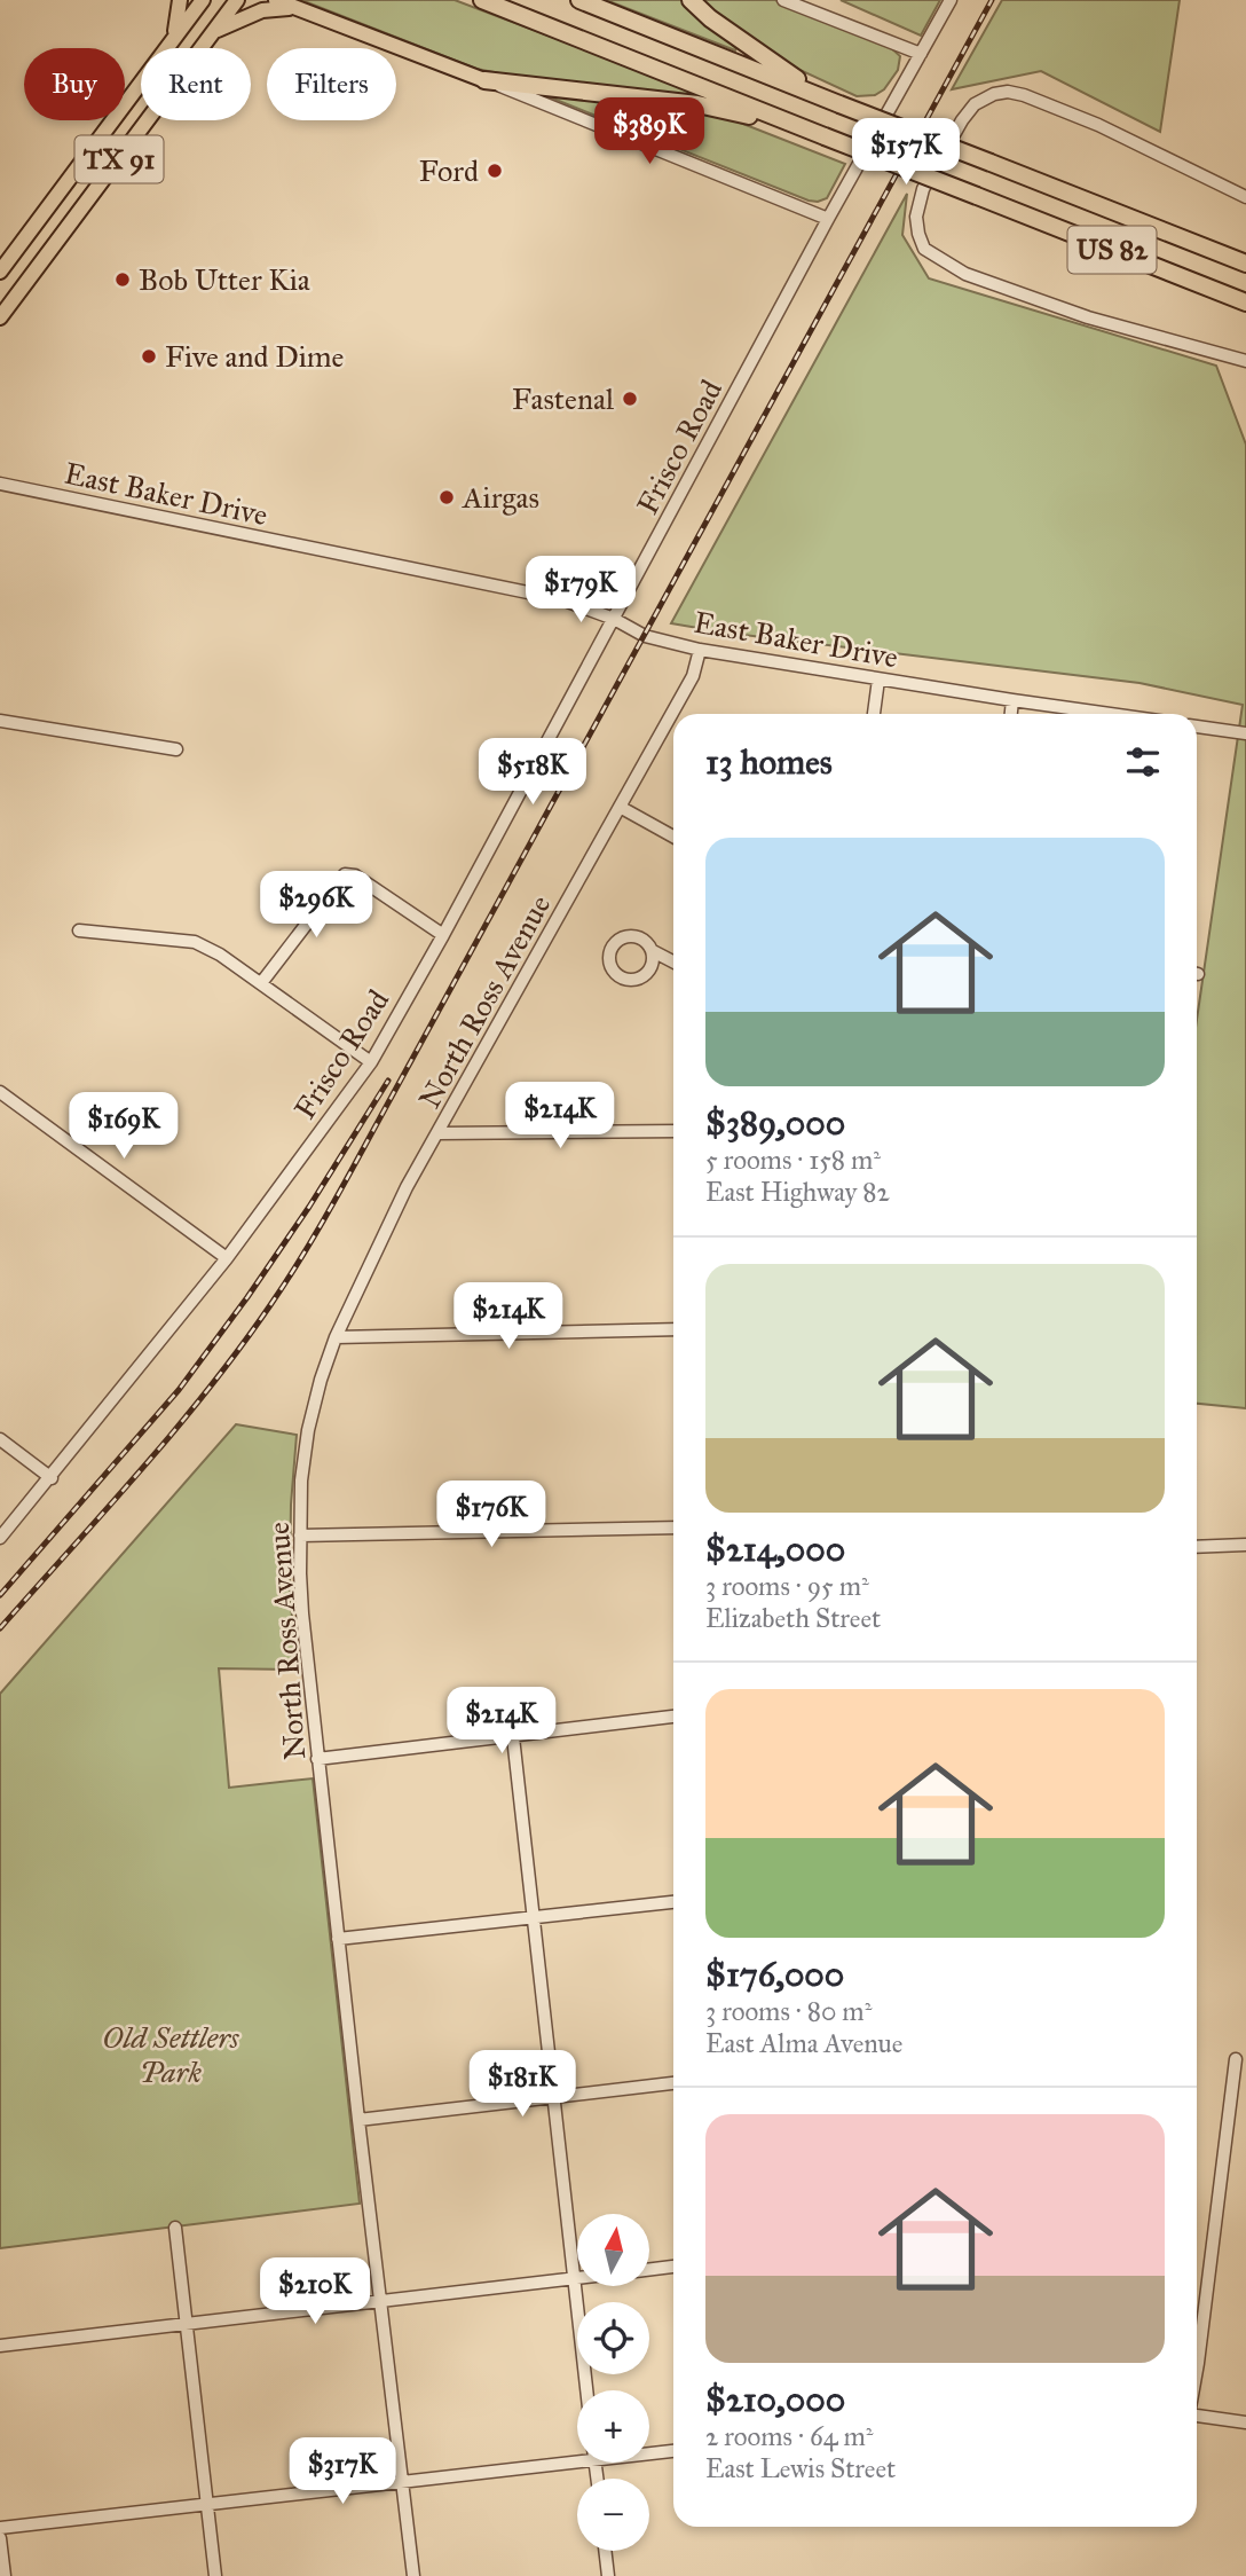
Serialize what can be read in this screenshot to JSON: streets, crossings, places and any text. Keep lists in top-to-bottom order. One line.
{"streets":{"highway":["US 82"],"main road":["TX 91"],"street":["Frisco Road","East Baker Drive","North Ross Avenue"]},"crossings":[["Frisco Road","East Baker Drive"],["East Baker Drive","North Ross Avenue"]],"parks":["Old Settlers Park"],"places":["Ford","Bob Utter Kia","Five and Dime","Fastenal","Airgas"],"north":"top","page":{"chip":["Buy","Rent","Filters"],"price":["$389K","$157K","$179K","$518K","$296K","$214K","$169K","$214K","$176K","$214K","$181K","$210K","$317K"],"heading":"13 homes","list":[{"name":"$389,000","note":"5 rooms · 158 m² · East Highway 82"},{"name":"$214,000","note":"3 rooms · 95 m² · Elizabeth Street"},{"name":"$176,000","note":"3 rooms · 80 m² · East Alma Avenue"},{"name":"$210,000","note":"2 rooms · 64 m² · East Lewis Street"}],"map_buttons":["+","−"]}}
